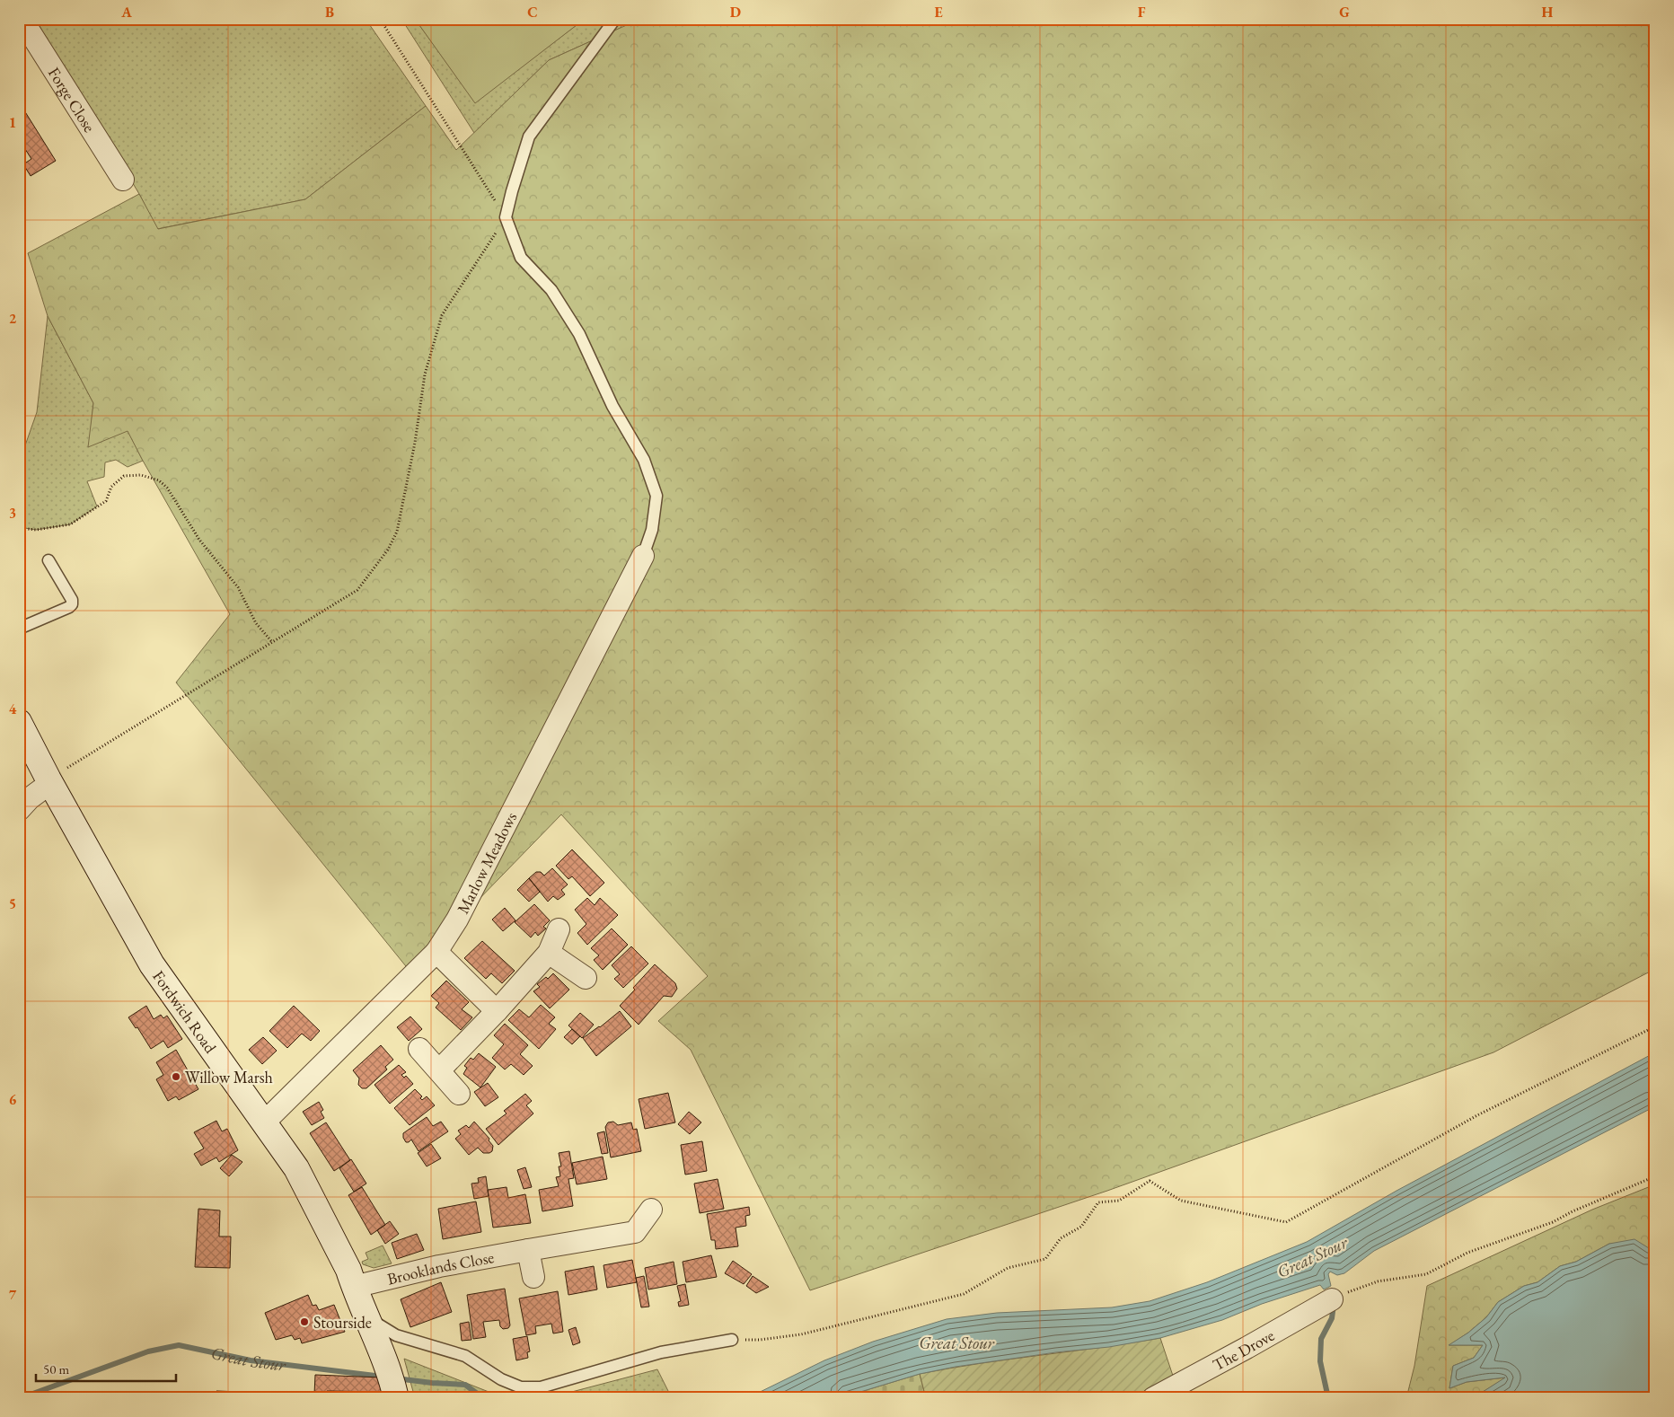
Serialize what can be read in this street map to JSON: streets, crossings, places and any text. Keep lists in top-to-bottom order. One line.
{"streets":{"street":["Forge Close","Marlow Meadows","Fordwich Road","Brooklands Close","The Drove"]},"crossings":[["Marlow Meadows","Fordwich Road"],["Fordwich Road","Brooklands Close"]],"water":["Great Stour"],"places":["Willow Marsh","Stourside"],"scale_bar":"50 m","grid":{"columns":["A","B","C","D","E","F","G","H"],"rows":["1","2","3","4","5","6","7"]}}
